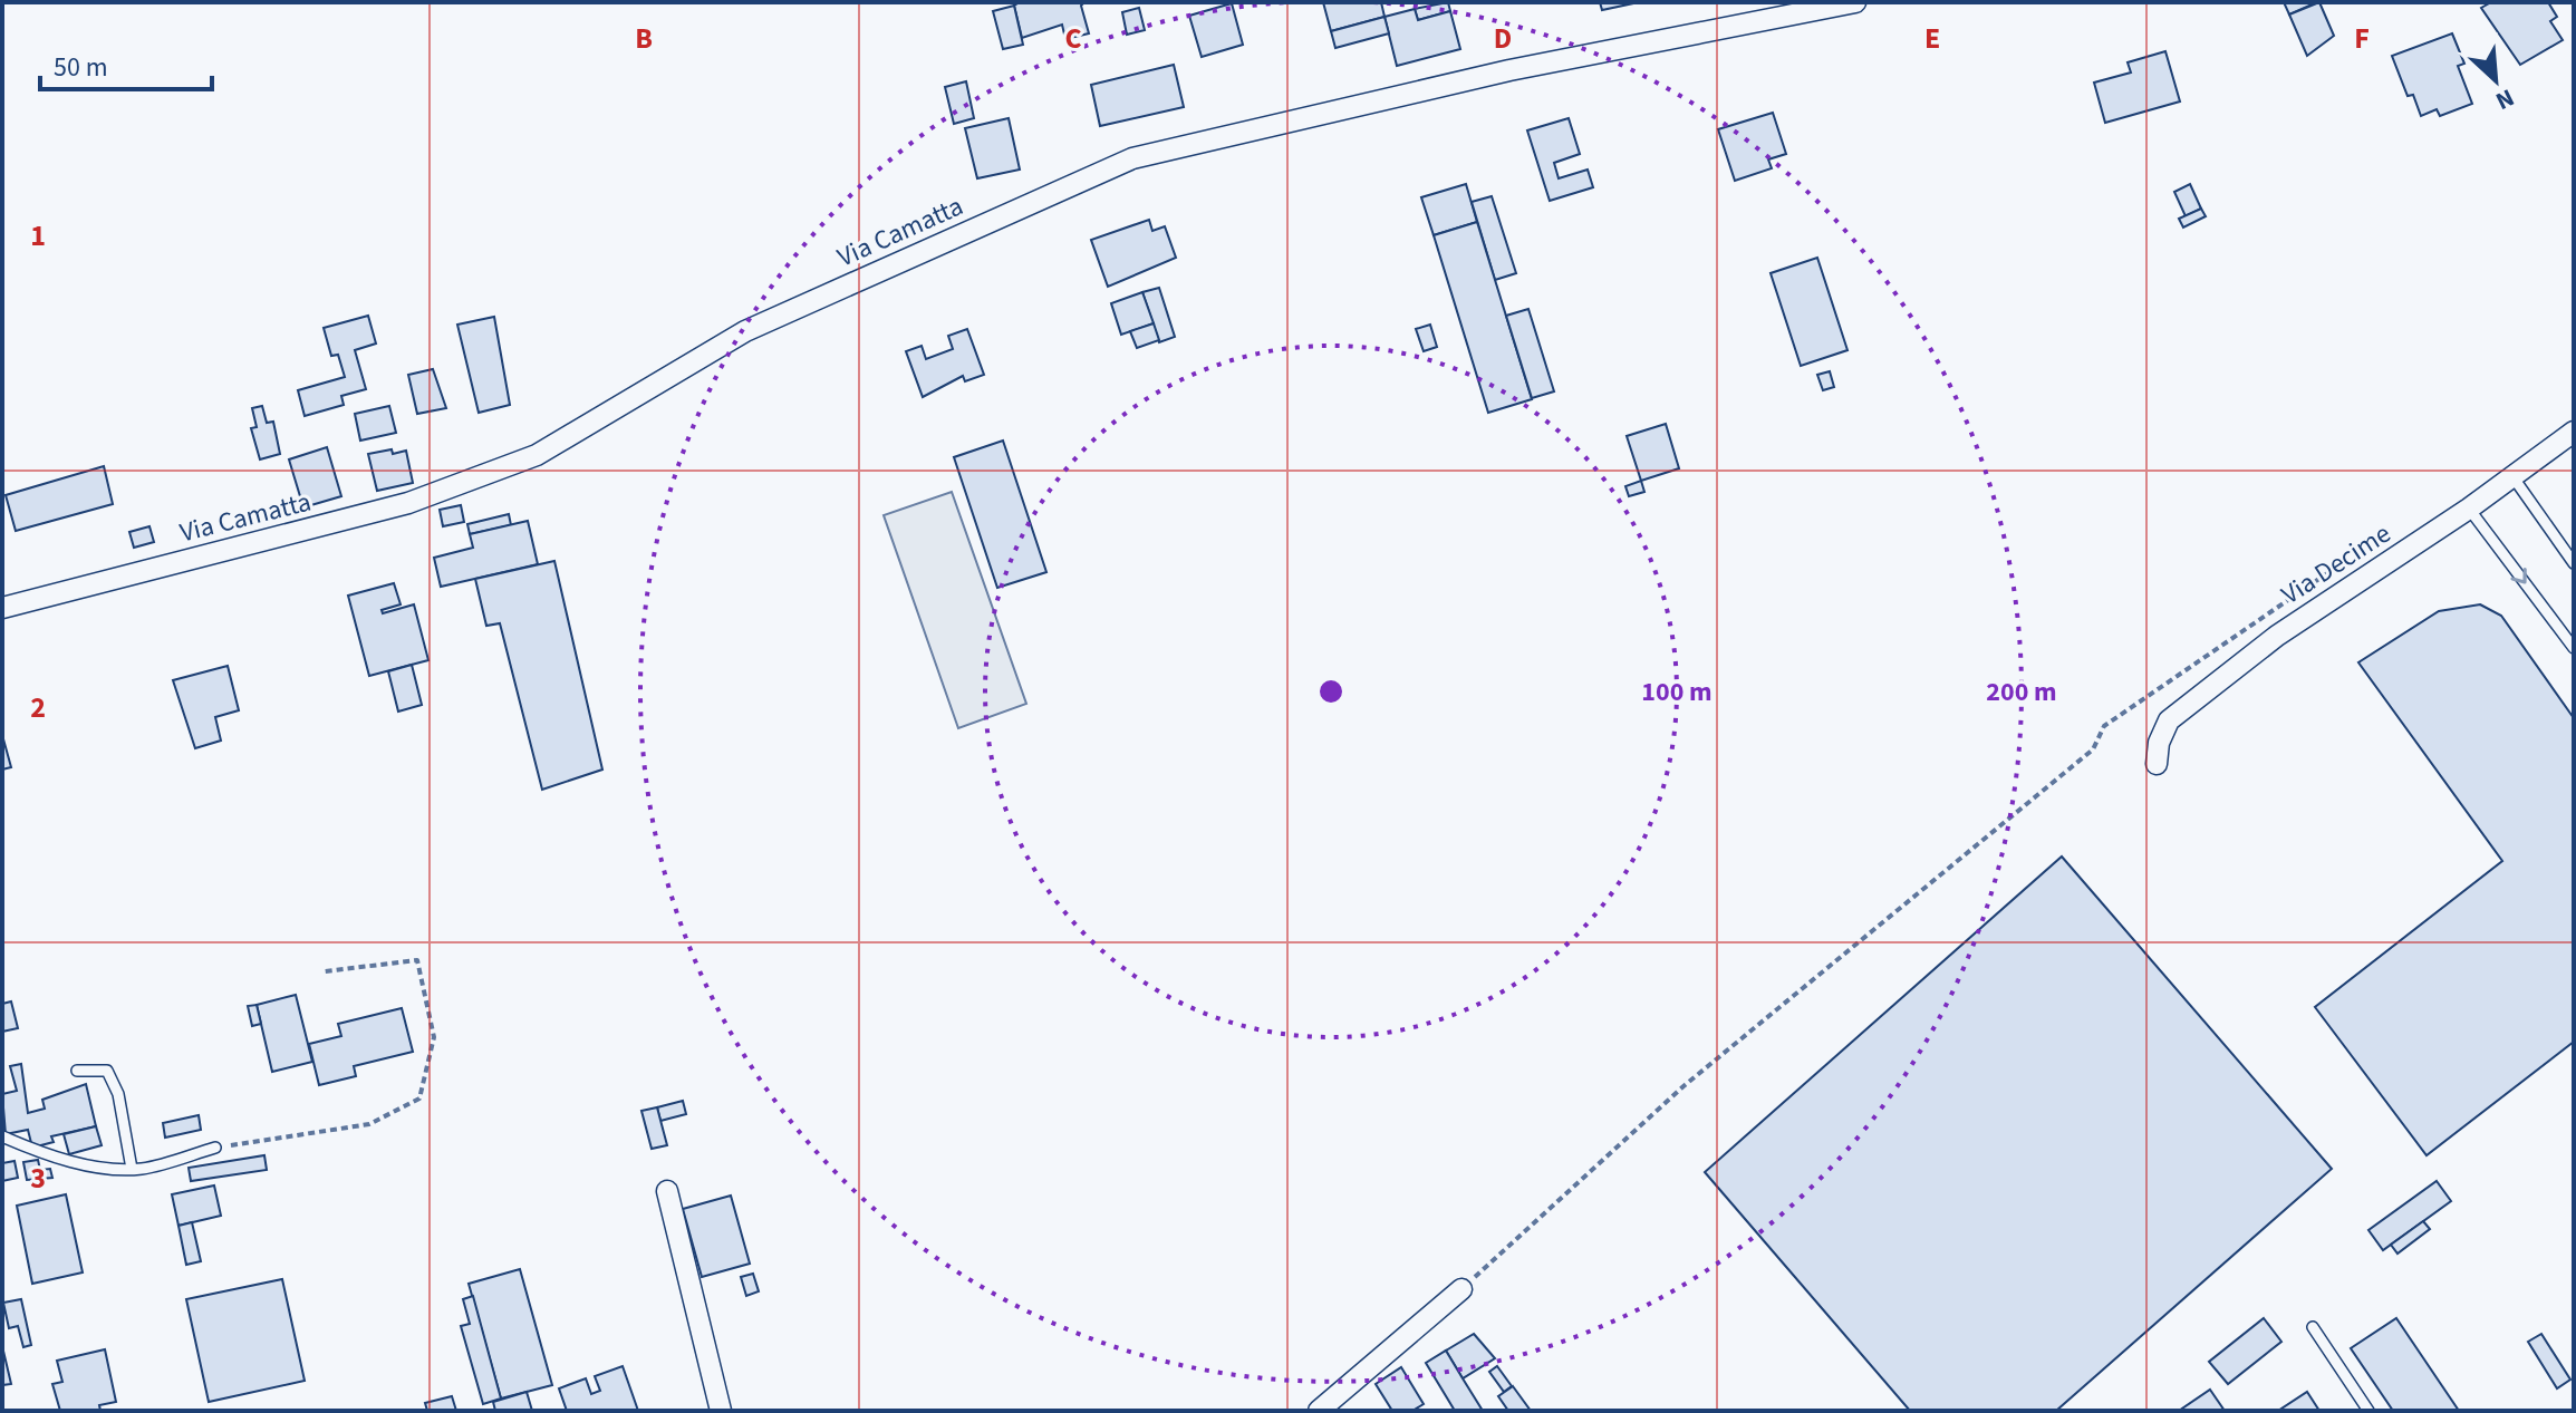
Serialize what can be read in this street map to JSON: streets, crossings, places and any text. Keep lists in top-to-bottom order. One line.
{"streets":{"street":["Via Camatta","Via Decime"]},"scale_bar":"50 m","north":"bottom right","grid":{"columns":["B","C","D","E","F"],"rows":["1","2","3"]},"rings":["100 m","200 m"]}
